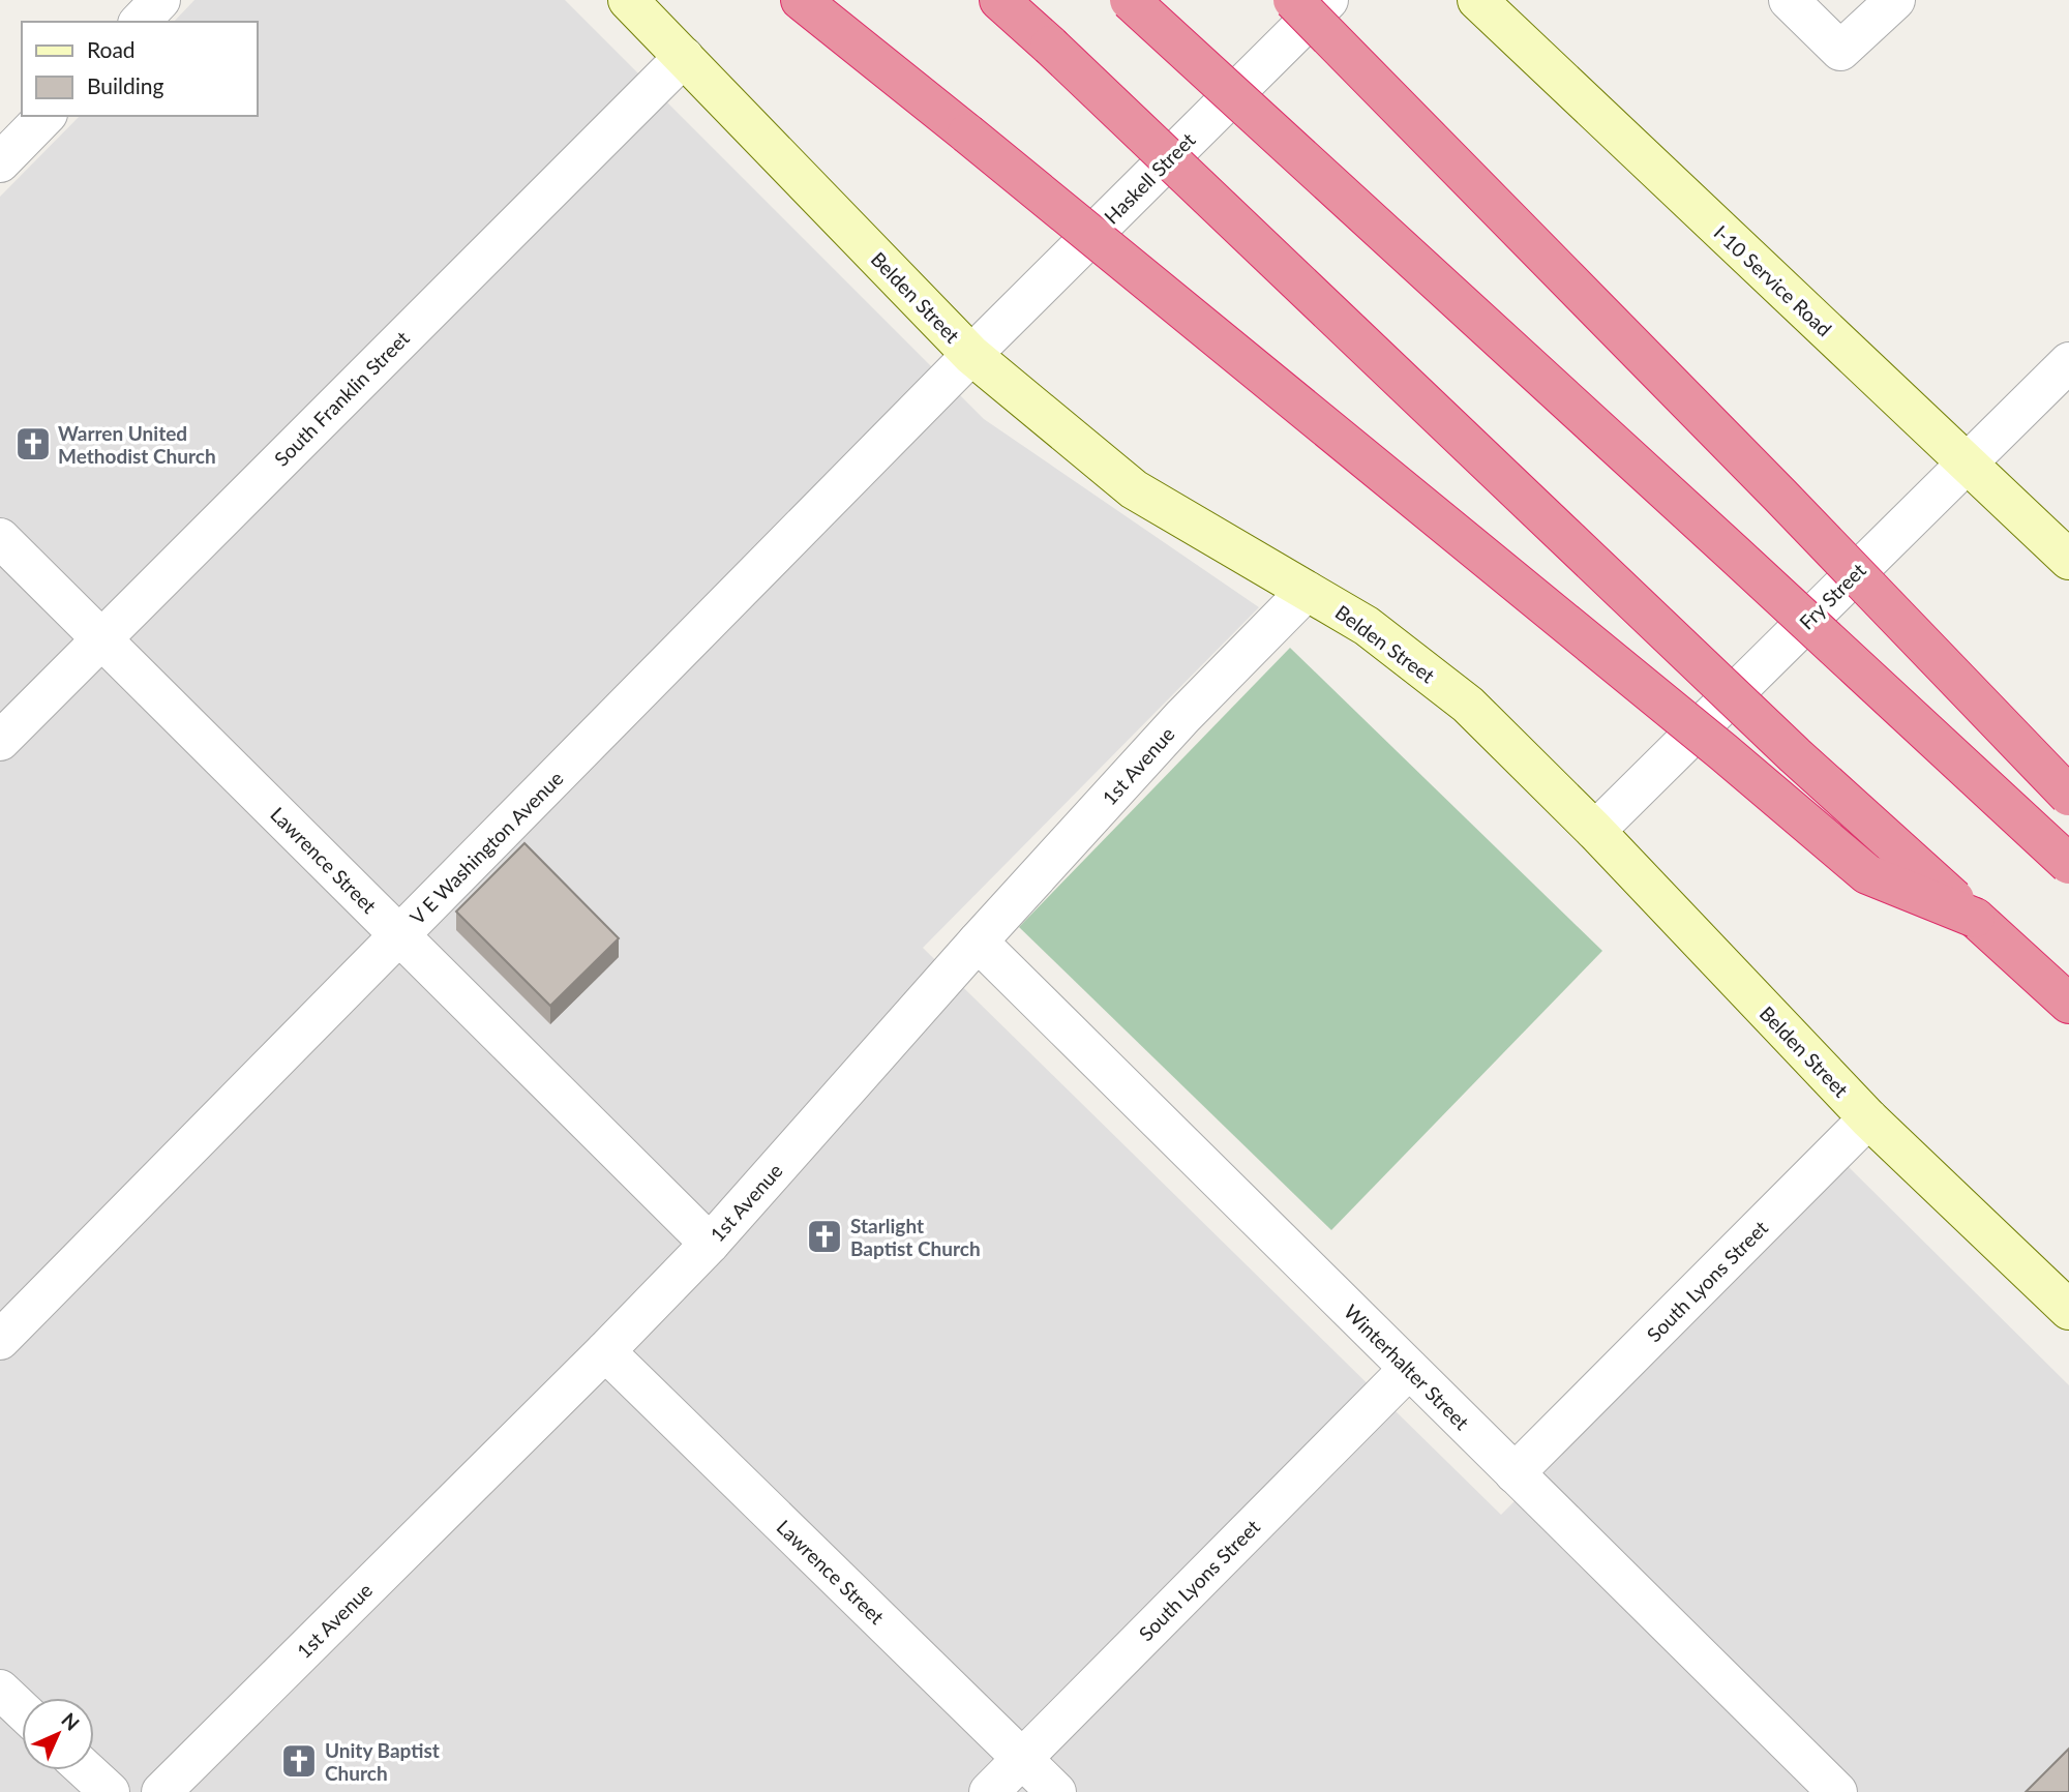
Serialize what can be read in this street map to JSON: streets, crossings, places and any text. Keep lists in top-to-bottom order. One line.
{"streets":{"main road":["I-10 Service Road","Belden Street"],"street":["Haskell Street","South Franklin Street","Fry Street","1st Avenue","V E Washington Avenue","Lawrence Street","South Lyons Street","Winterhalter Street"]},"crossings":[["Haskell Street","Belden Street"],["Haskell Street","V E Washington Avenue"],["I-10 Service Road","Fry Street"],["Belden Street","South Franklin Street"],["Belden Street","Fry Street"],["Belden Street","1st Avenue"],["Belden Street","V E Washington Avenue"],["Belden Street","South Lyons Street"],["South Franklin Street","Lawrence Street"],["1st Avenue","Lawrence Street"],["1st Avenue","Winterhalter Street"],["V E Washington Avenue","Lawrence Street"],["Lawrence Street","South Lyons Street"],["South Lyons Street","Winterhalter Street"]],"places":{"church":["Warren United Methodist Church","Starlight Baptist Church","Unity Baptist Church"]},"legend":["Road","Building"],"north":"top right"}
